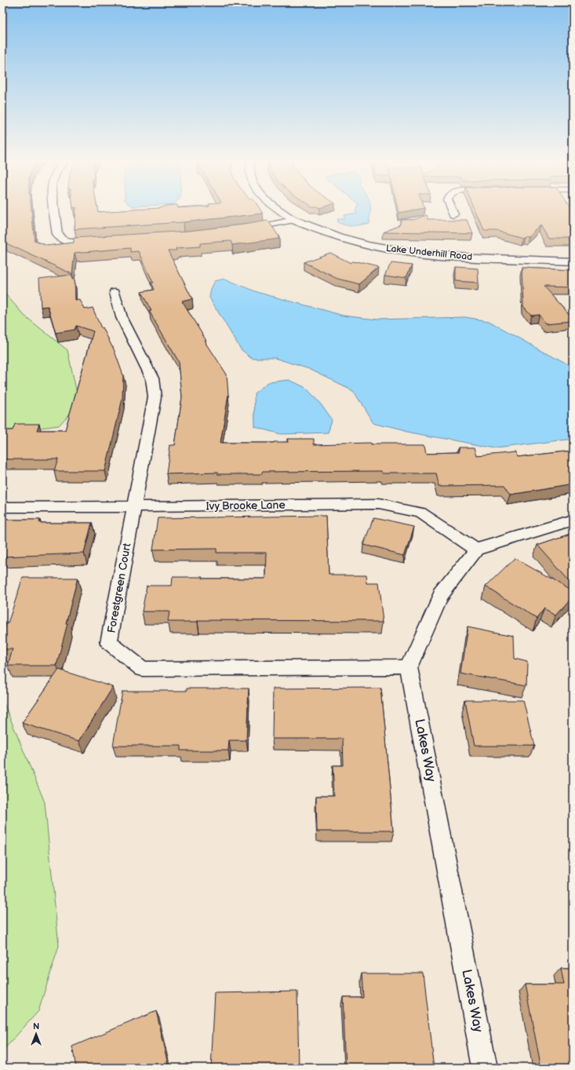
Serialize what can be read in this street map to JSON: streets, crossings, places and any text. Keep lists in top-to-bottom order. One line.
{"streets":{"street":["Lake Underhill Road","Ivy Brooke Lane","Forestgreen Court","Lakes Way"]},"crossings":[["Ivy Brooke Lane","Forestgreen Court"],["Forestgreen Court","Lakes Way"]],"north":"top"}
